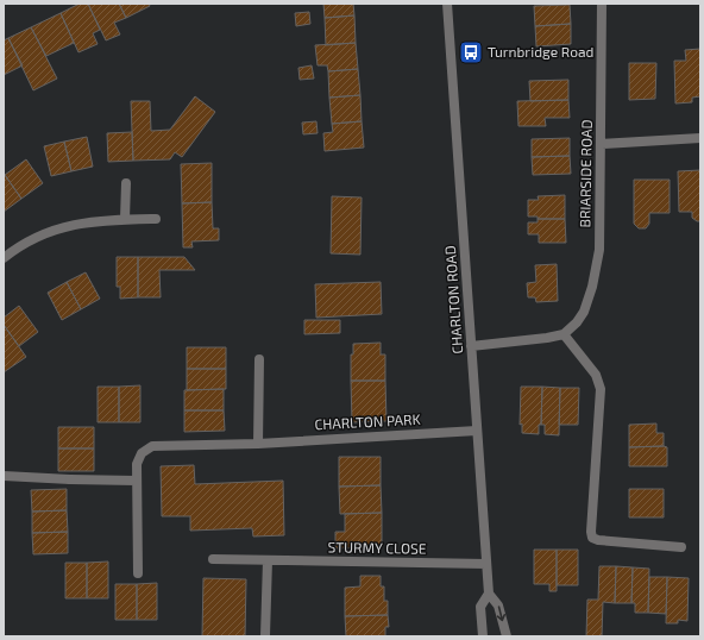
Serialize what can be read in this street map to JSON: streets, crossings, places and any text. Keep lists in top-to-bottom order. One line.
{"streets":{"street":["BRIARSIDE ROAD","CHARLTON ROAD","CHARLTON PARK","STURMY CLOSE"]},"crossings":[["CHARLTON ROAD","CHARLTON PARK"],["CHARLTON ROAD","STURMY CLOSE"]],"places":{"bus stop":["Turnbridge Road"]}}
